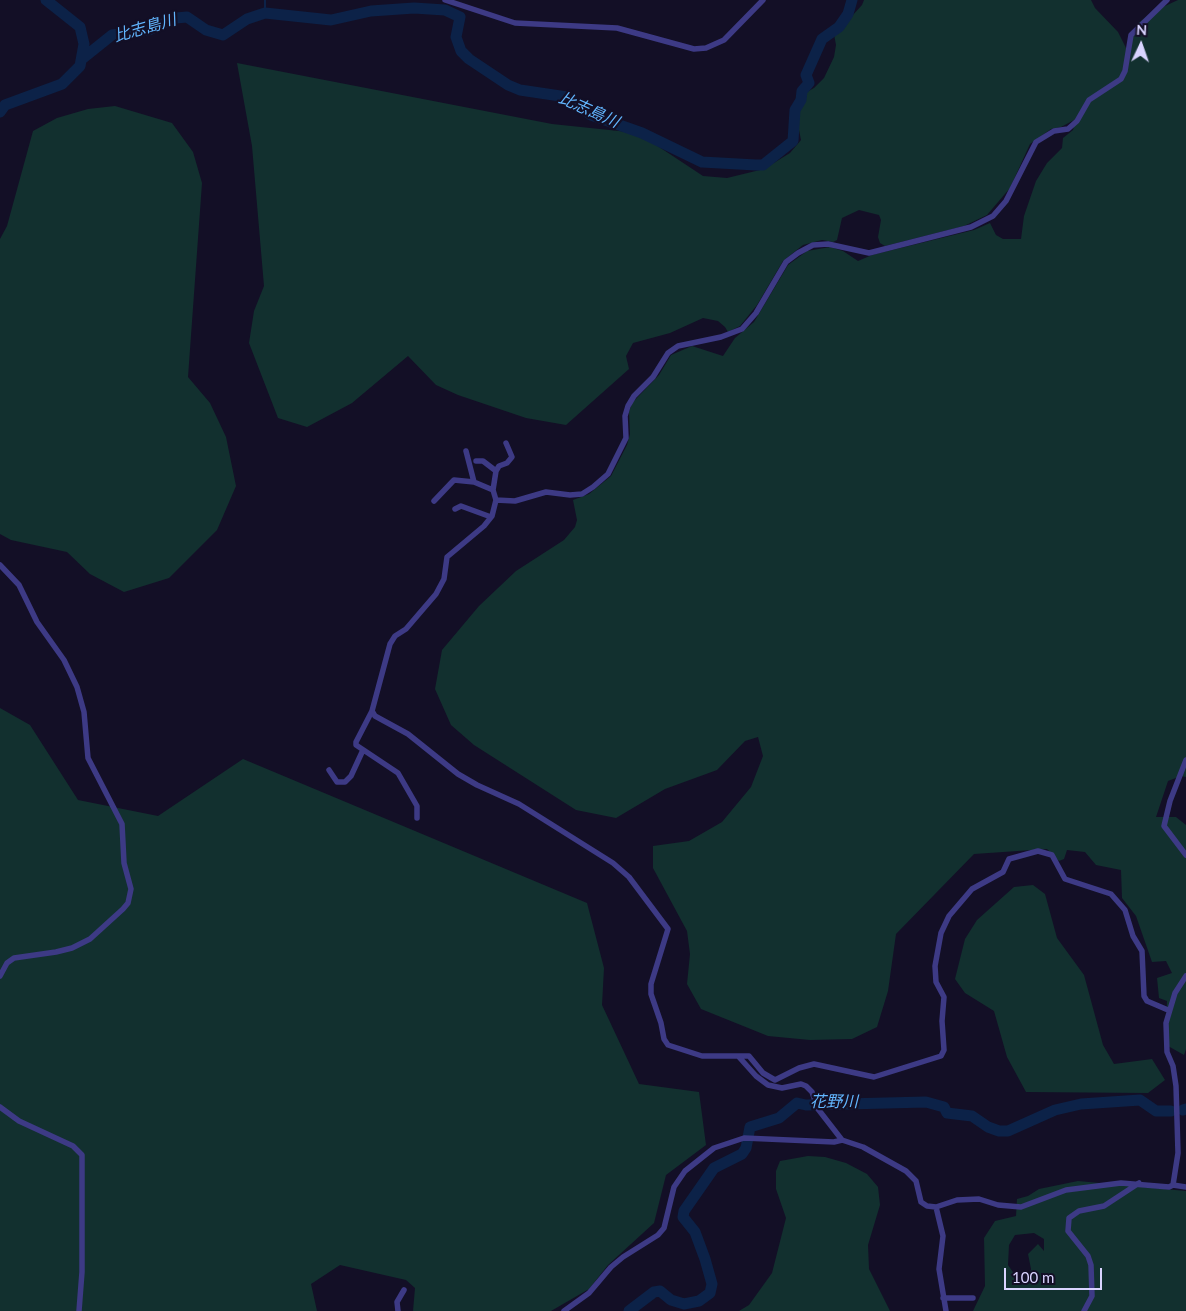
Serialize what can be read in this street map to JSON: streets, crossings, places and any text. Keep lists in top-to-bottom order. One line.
{"water":["比志島川","花野川"],"scale_bar":"100 m","north":"top"}
